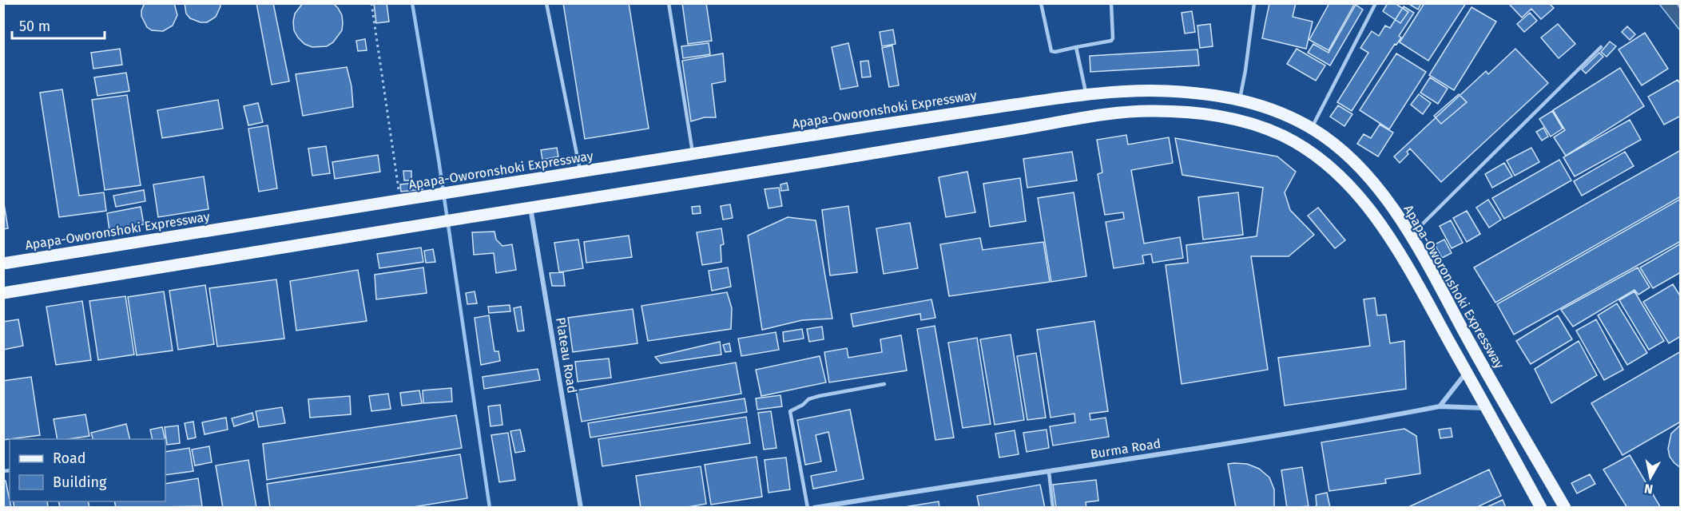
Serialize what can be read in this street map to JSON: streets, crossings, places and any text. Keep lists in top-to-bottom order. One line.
{"streets":{"main road":["Apapa-Oworonshoki Expressway"],"street":["Plateau Road","Burma Road"]},"legend":["Road","Building"],"scale_bar":"50 m","north":"bottom"}
